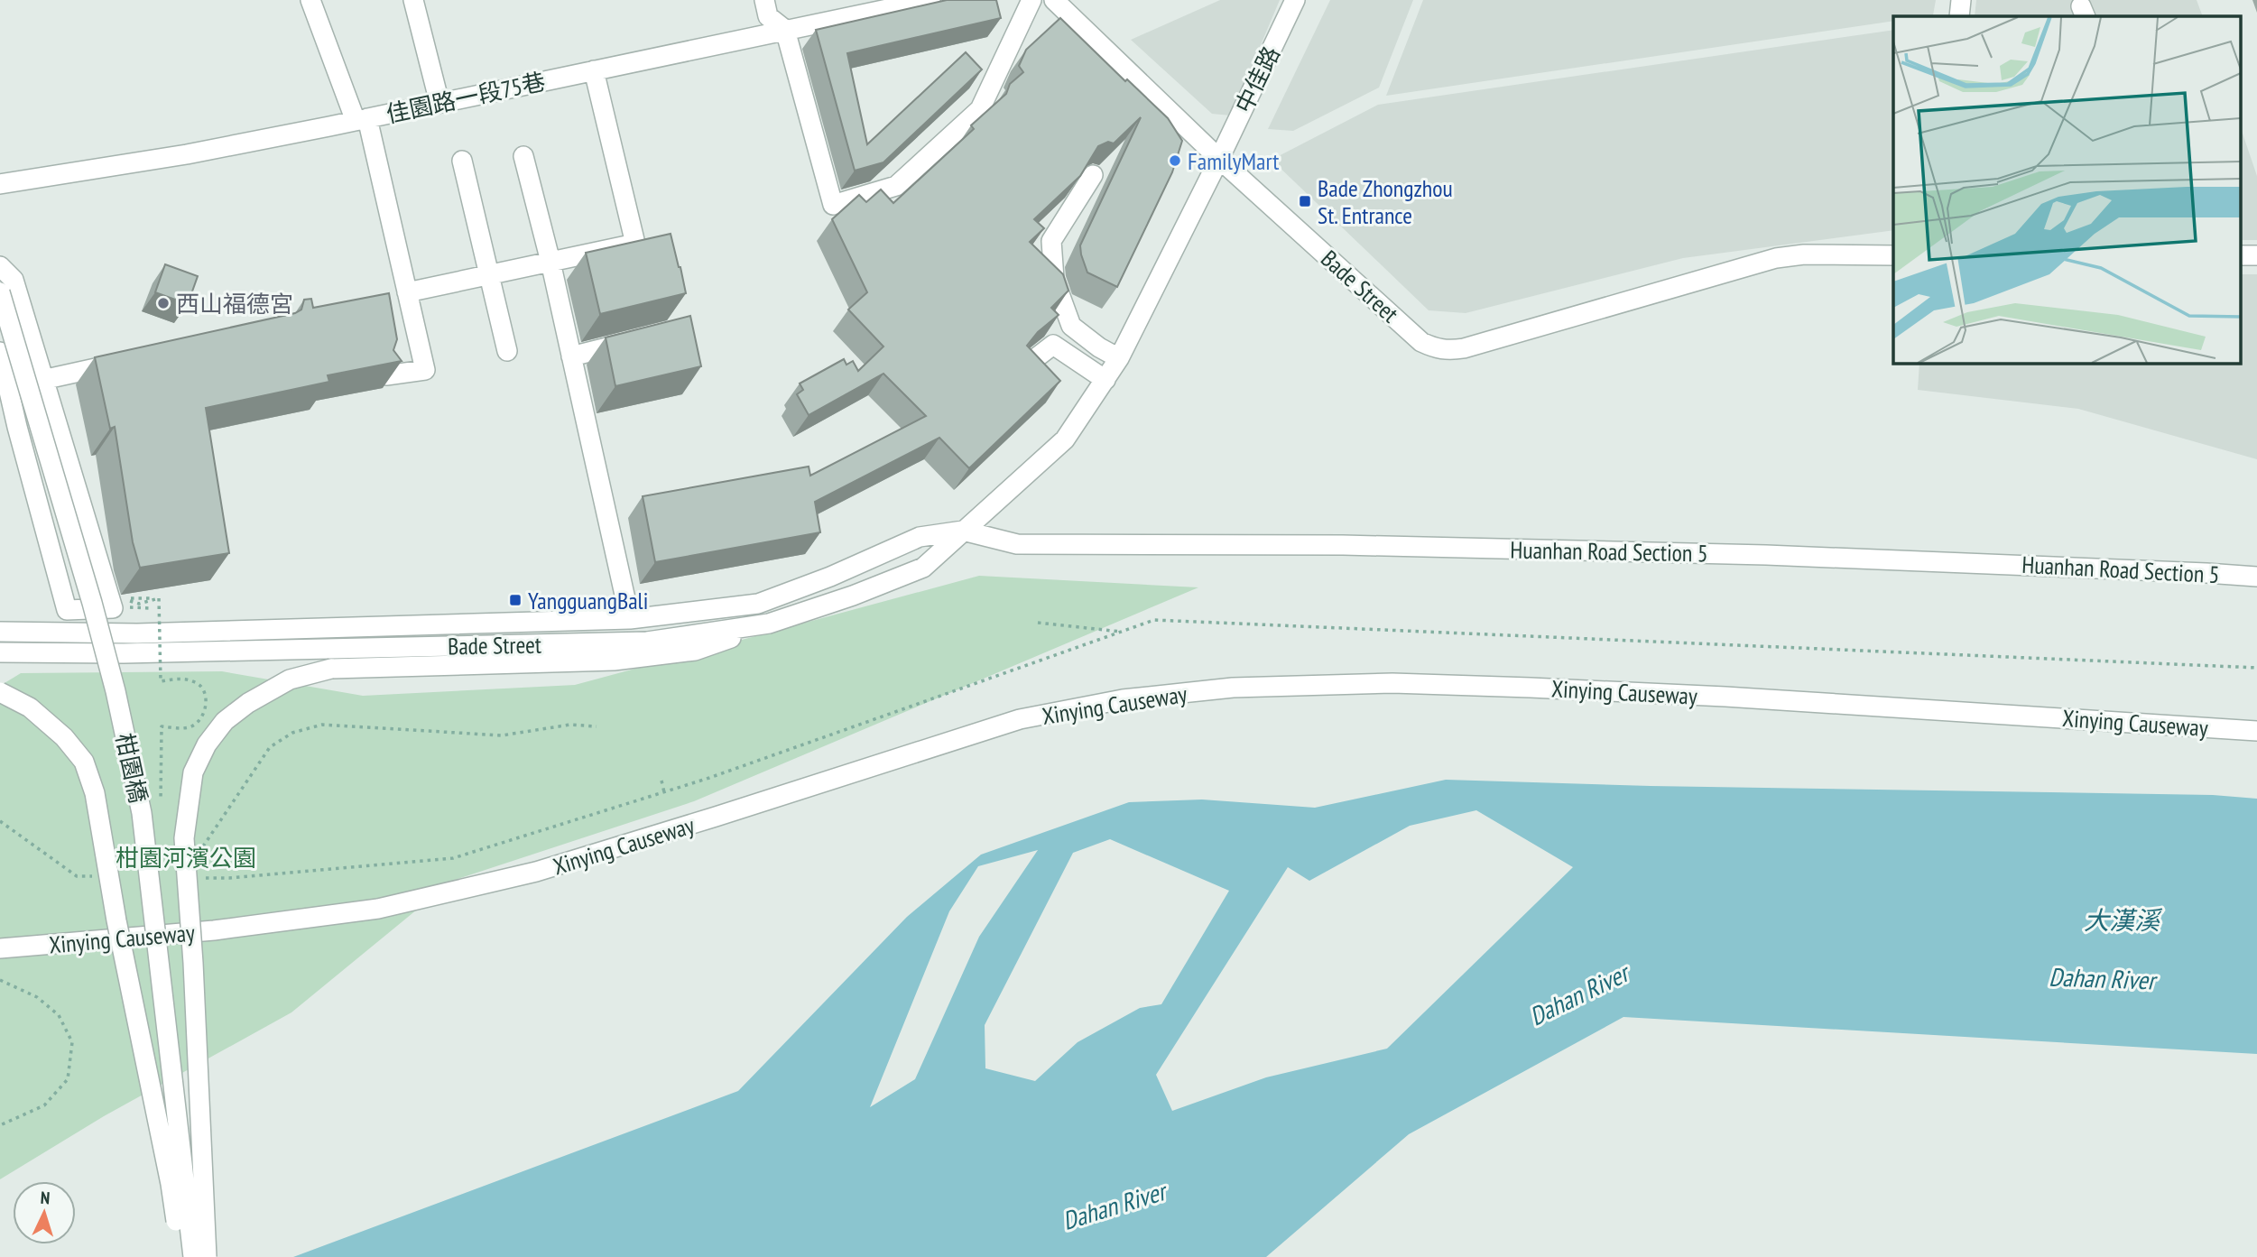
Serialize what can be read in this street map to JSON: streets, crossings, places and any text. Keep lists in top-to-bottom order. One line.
{"streets":{"street":["中佳路","佳園路一段75巷","Bade Street","Huanhan Road Section 5","Xinying Causeway","柑園橋"]},"crossings":[["中佳路","Bade Street"],["Bade Street","Huanhan Road Section 5"]],"water":["大漢溪","Dahan River"],"parks":["柑園河濱公園"],"places":{"other":["FamilyMart","西山福德宮"],"transit":["Bade Zhongzhou St. Entrance","YangguangBali"]},"north":"top"}
